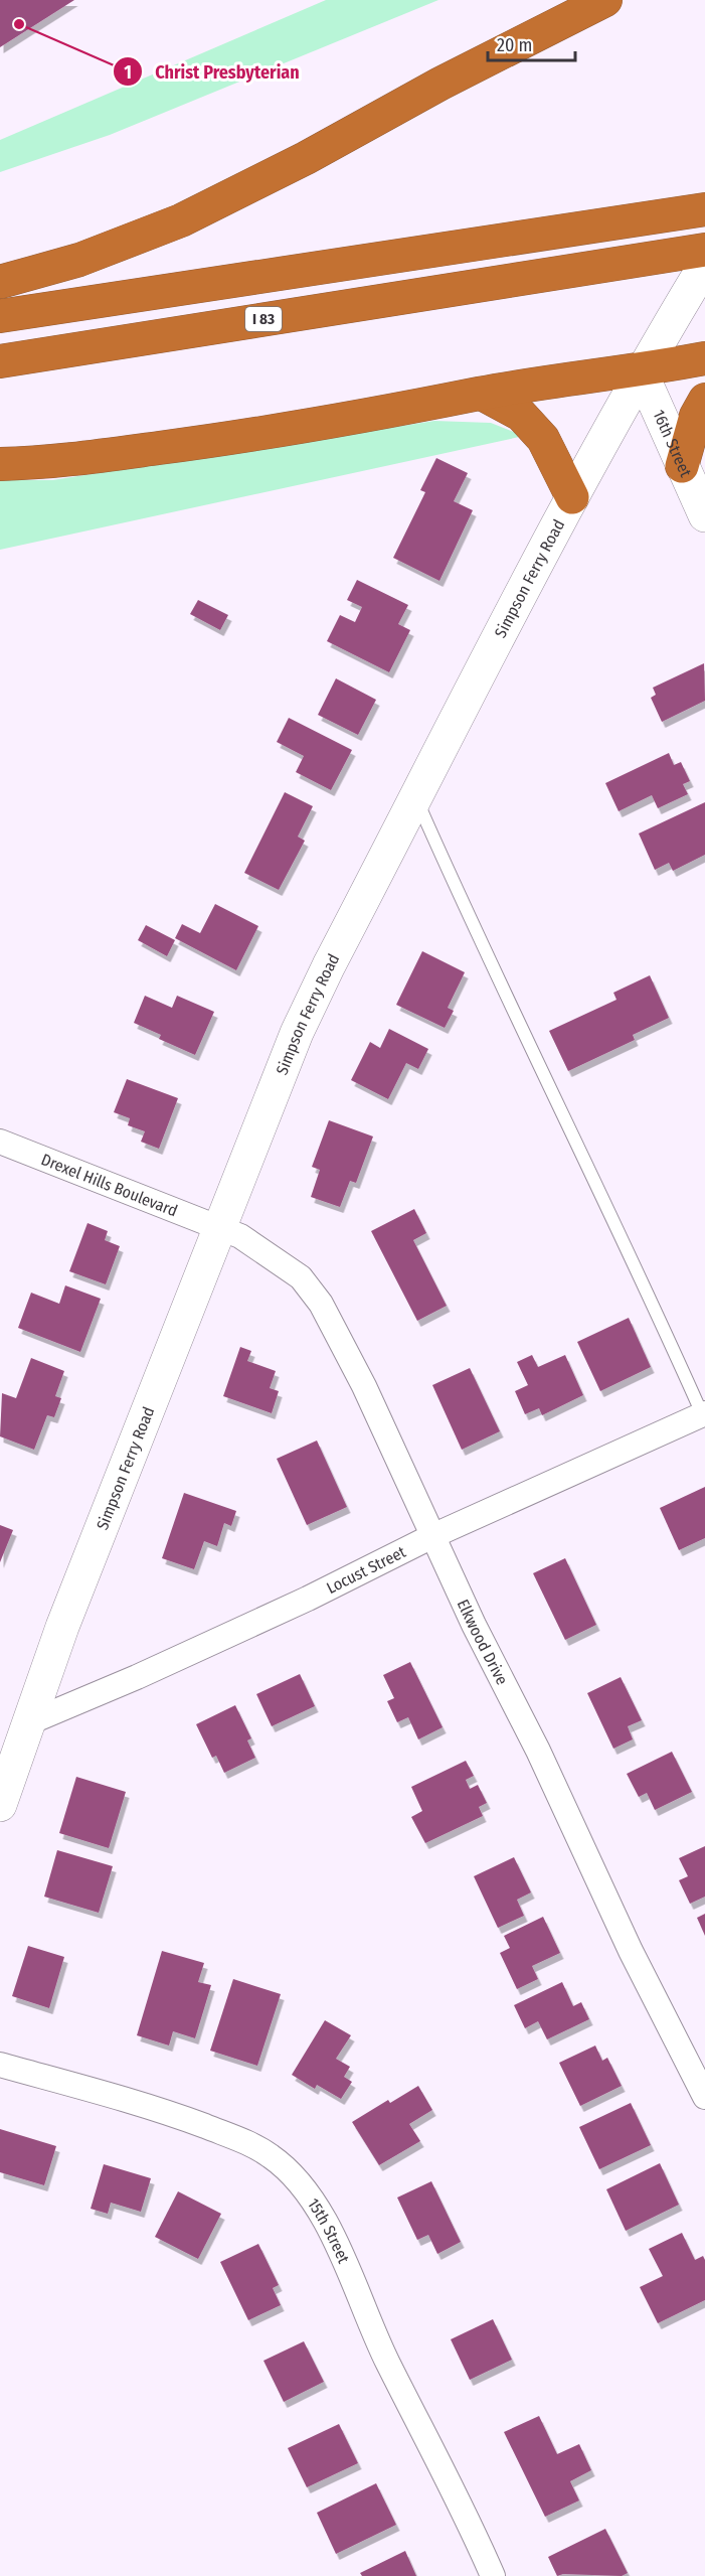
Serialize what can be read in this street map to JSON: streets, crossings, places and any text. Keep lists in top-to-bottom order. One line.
{"streets":{"highway":["I 83"],"main road":["16th Street","Simpson Ferry Road"],"street":["Drexel Hills Boulevard","Locust Street","Elkwood Drive","15th Street"]},"crossings":[["16th Street","Simpson Ferry Road"],["Simpson Ferry Road","Drexel Hills Boulevard"],["Simpson Ferry Road","Locust Street"],["Simpson Ferry Road","Elkwood Drive"],["Drexel Hills Boulevard","Elkwood Drive"],["Locust Street","Elkwood Drive"]],"places":["Christ Presbyterian"],"scale_bar":"20 m"}
